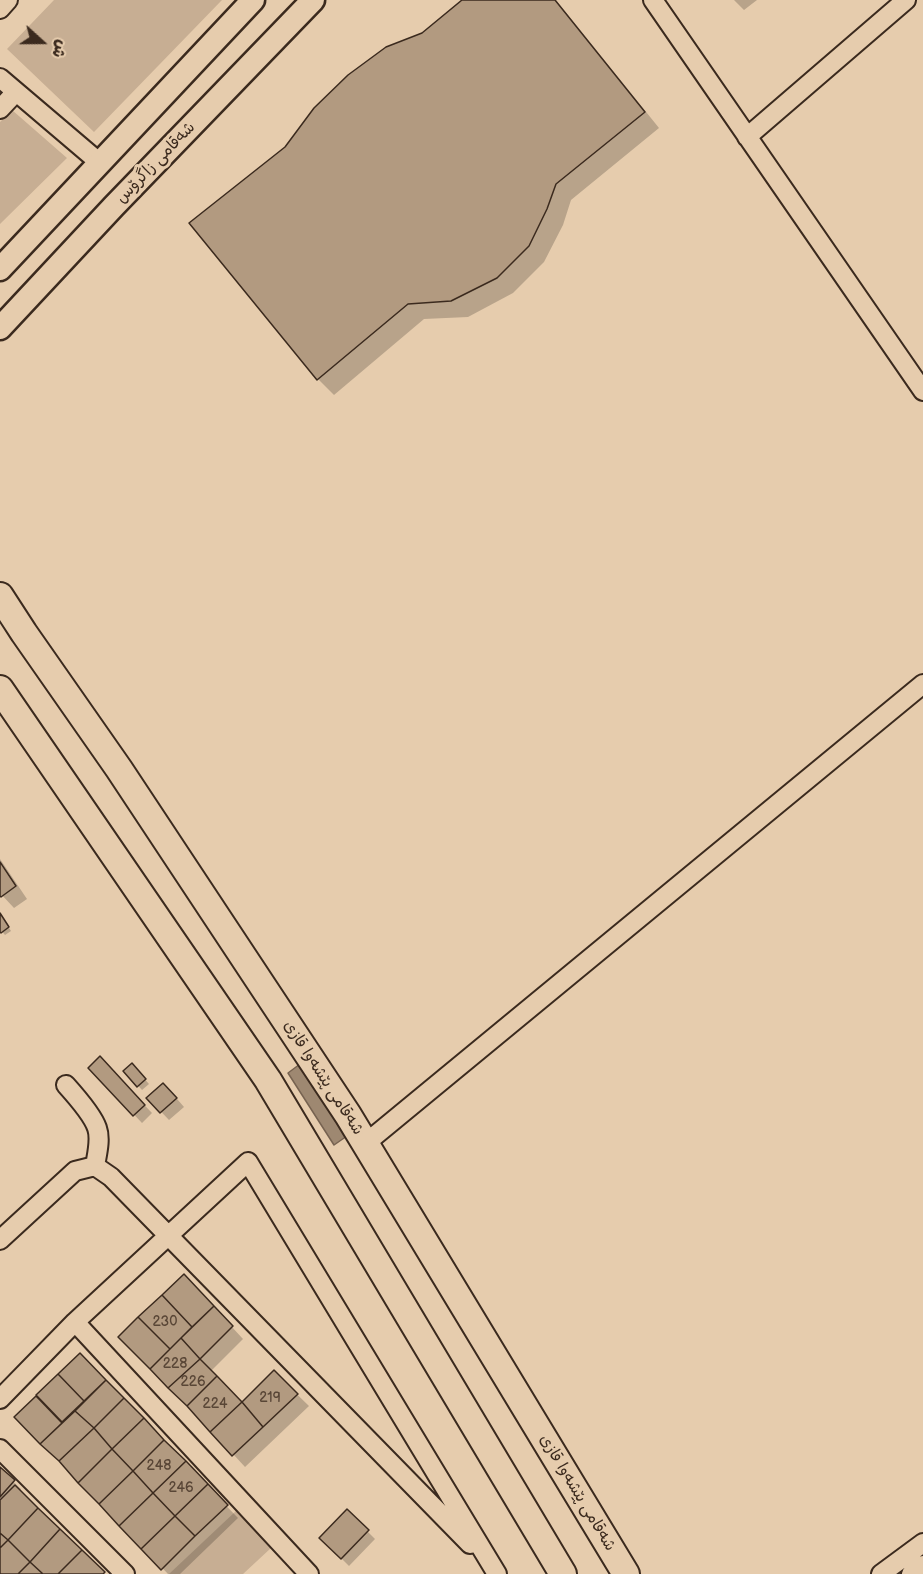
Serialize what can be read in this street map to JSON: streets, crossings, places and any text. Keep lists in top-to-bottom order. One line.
{"streets":{"highway":["شەقامی پێشەوا قازی"],"main road":["شەقامی زاگرۆس"]},"house_numbers":["230","228","226","219","224","248","246"],"north":"right"}
